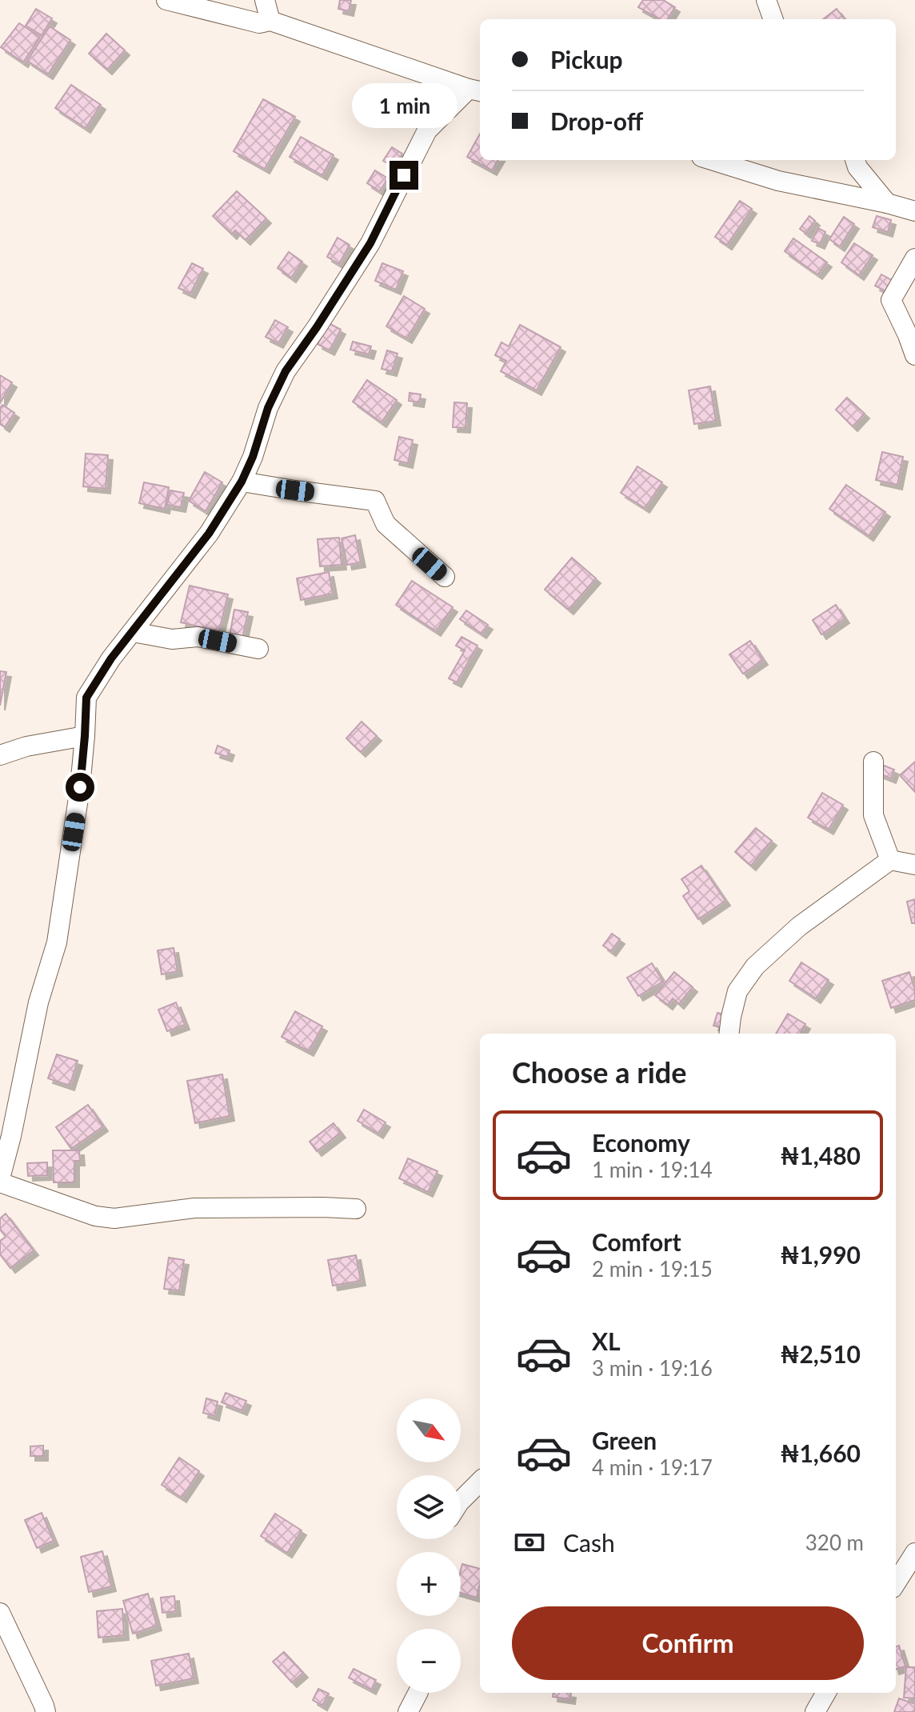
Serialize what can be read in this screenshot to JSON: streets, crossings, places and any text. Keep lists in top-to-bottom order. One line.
{"north":"bottom right","page":{"banner":["Pickup","Drop-off"],"bubble":"1 min","heading":"Choose a ride","list":[{"name":"Economy","note":"1 min · 19:14","value":"₦1,480"},{"name":"Comfort","note":"2 min · 19:15","value":"₦1,990"},{"name":"XL","note":"3 min · 19:16","value":"₦2,510"},{"name":"Green","note":"4 min · 19:17","value":"₦1,660"}],"map_buttons":["+","−"],"pay":["Cash","320 m"],"buttons":"Confirm"}}
